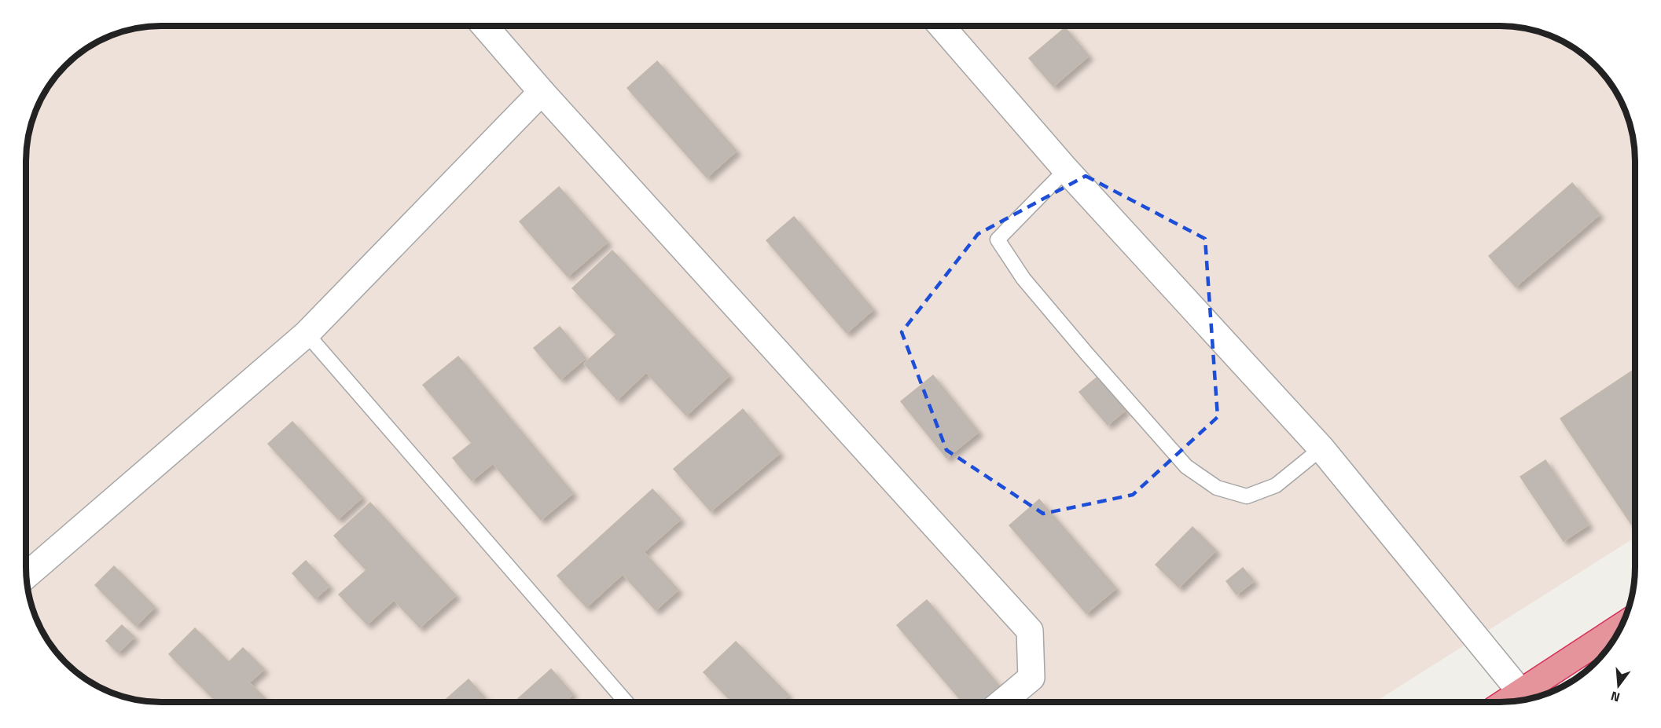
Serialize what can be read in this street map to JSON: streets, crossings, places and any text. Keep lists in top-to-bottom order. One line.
{"north":"bottom"}
